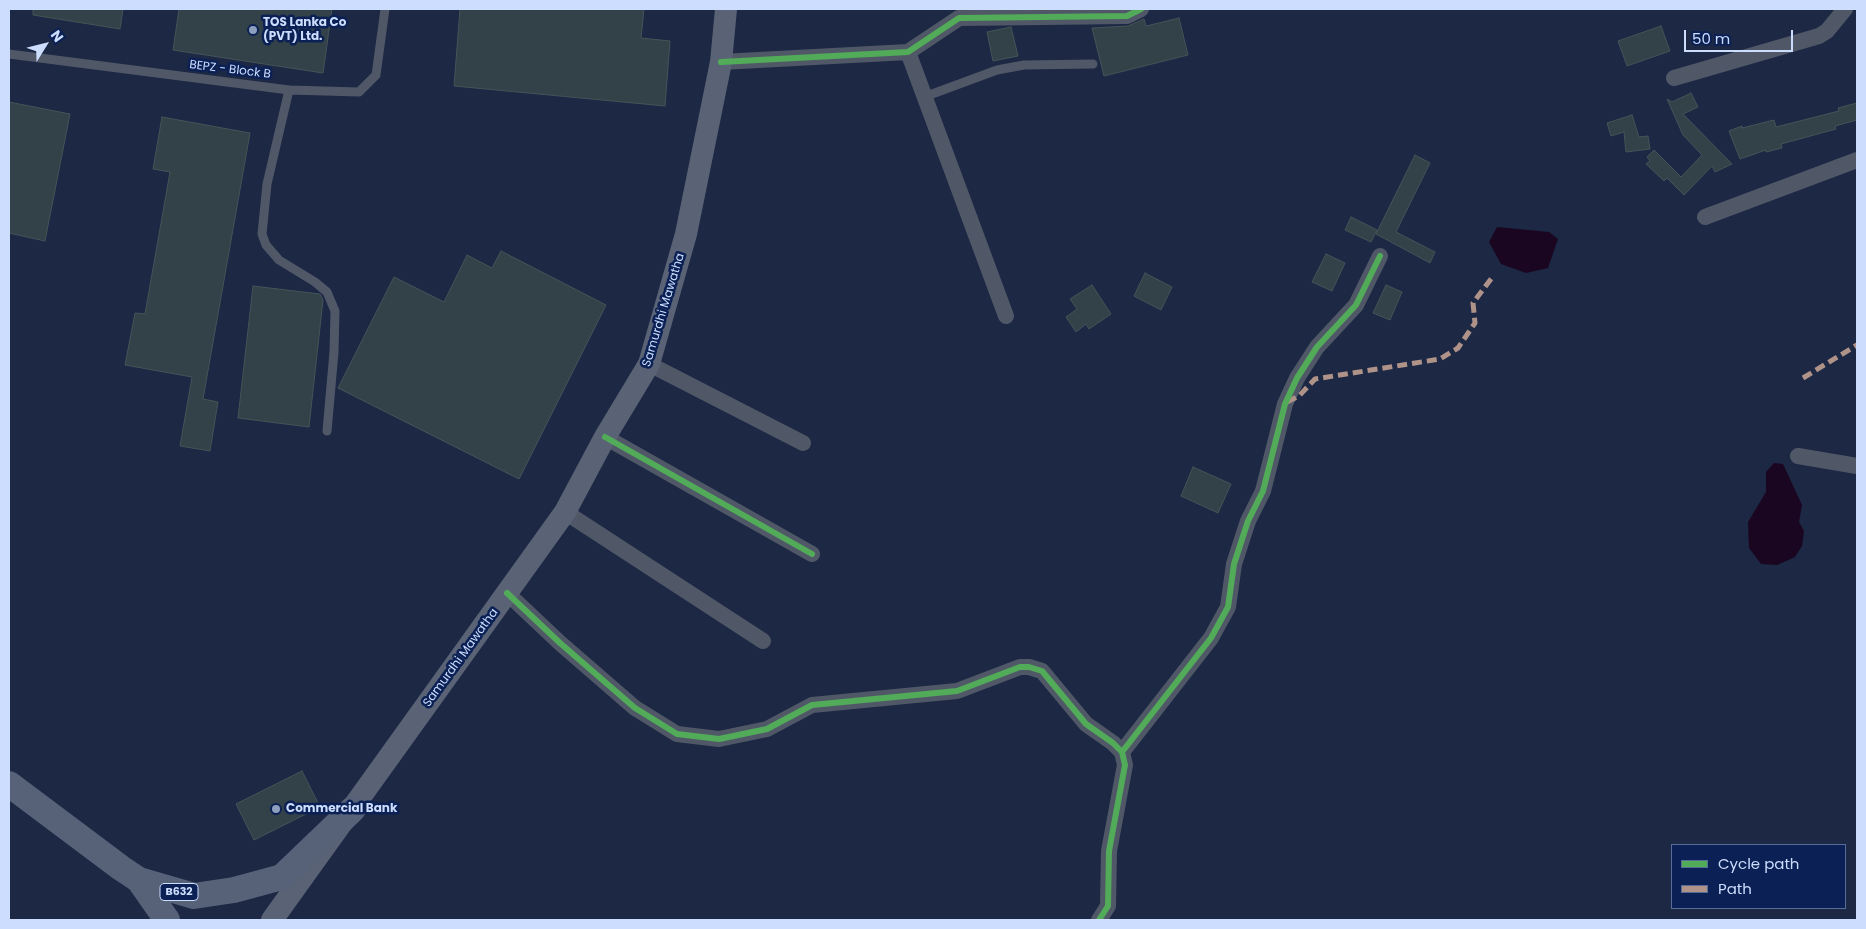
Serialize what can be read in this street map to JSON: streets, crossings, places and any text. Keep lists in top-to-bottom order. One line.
{"streets":{"main road":["Samurdhi Mawatha","B632"],"lane":["BEPZ - Block B"]},"crossings":[["Samurdhi Mawatha","B632"]],"places":["TOS Lanka Co (PVT) Ltd.","Commercial Bank"],"legend":["Cycle path","Path"],"scale_bar":"50 m","north":"top right"}
